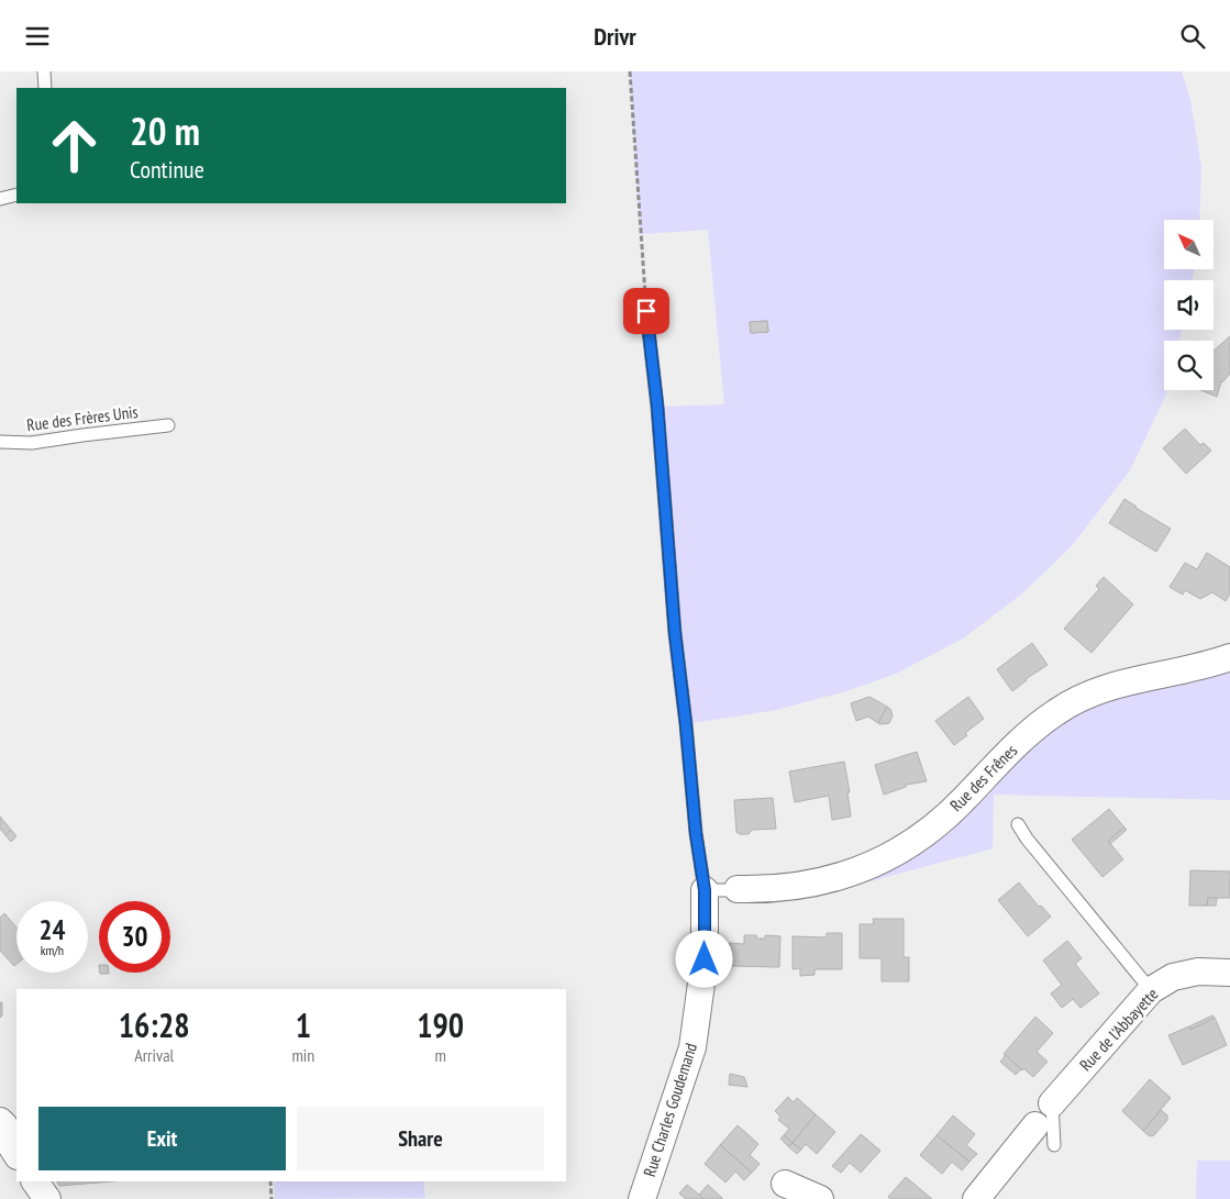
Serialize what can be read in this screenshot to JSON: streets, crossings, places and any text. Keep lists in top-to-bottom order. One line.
{"streets":{"street":["Rue des Frênes","Rue de l'Abbayette","Rue Charles Goudemand"],"lane":["Rue des Frères Unis"]},"north":"top left","page":{"header":"Drivr","turn":["20 m","Continue"],"speed":"24 km/h","limit":"30","eta":["16:28","Arrival","1","min","190","m"],"buttons":["Exit","Share"]}}
